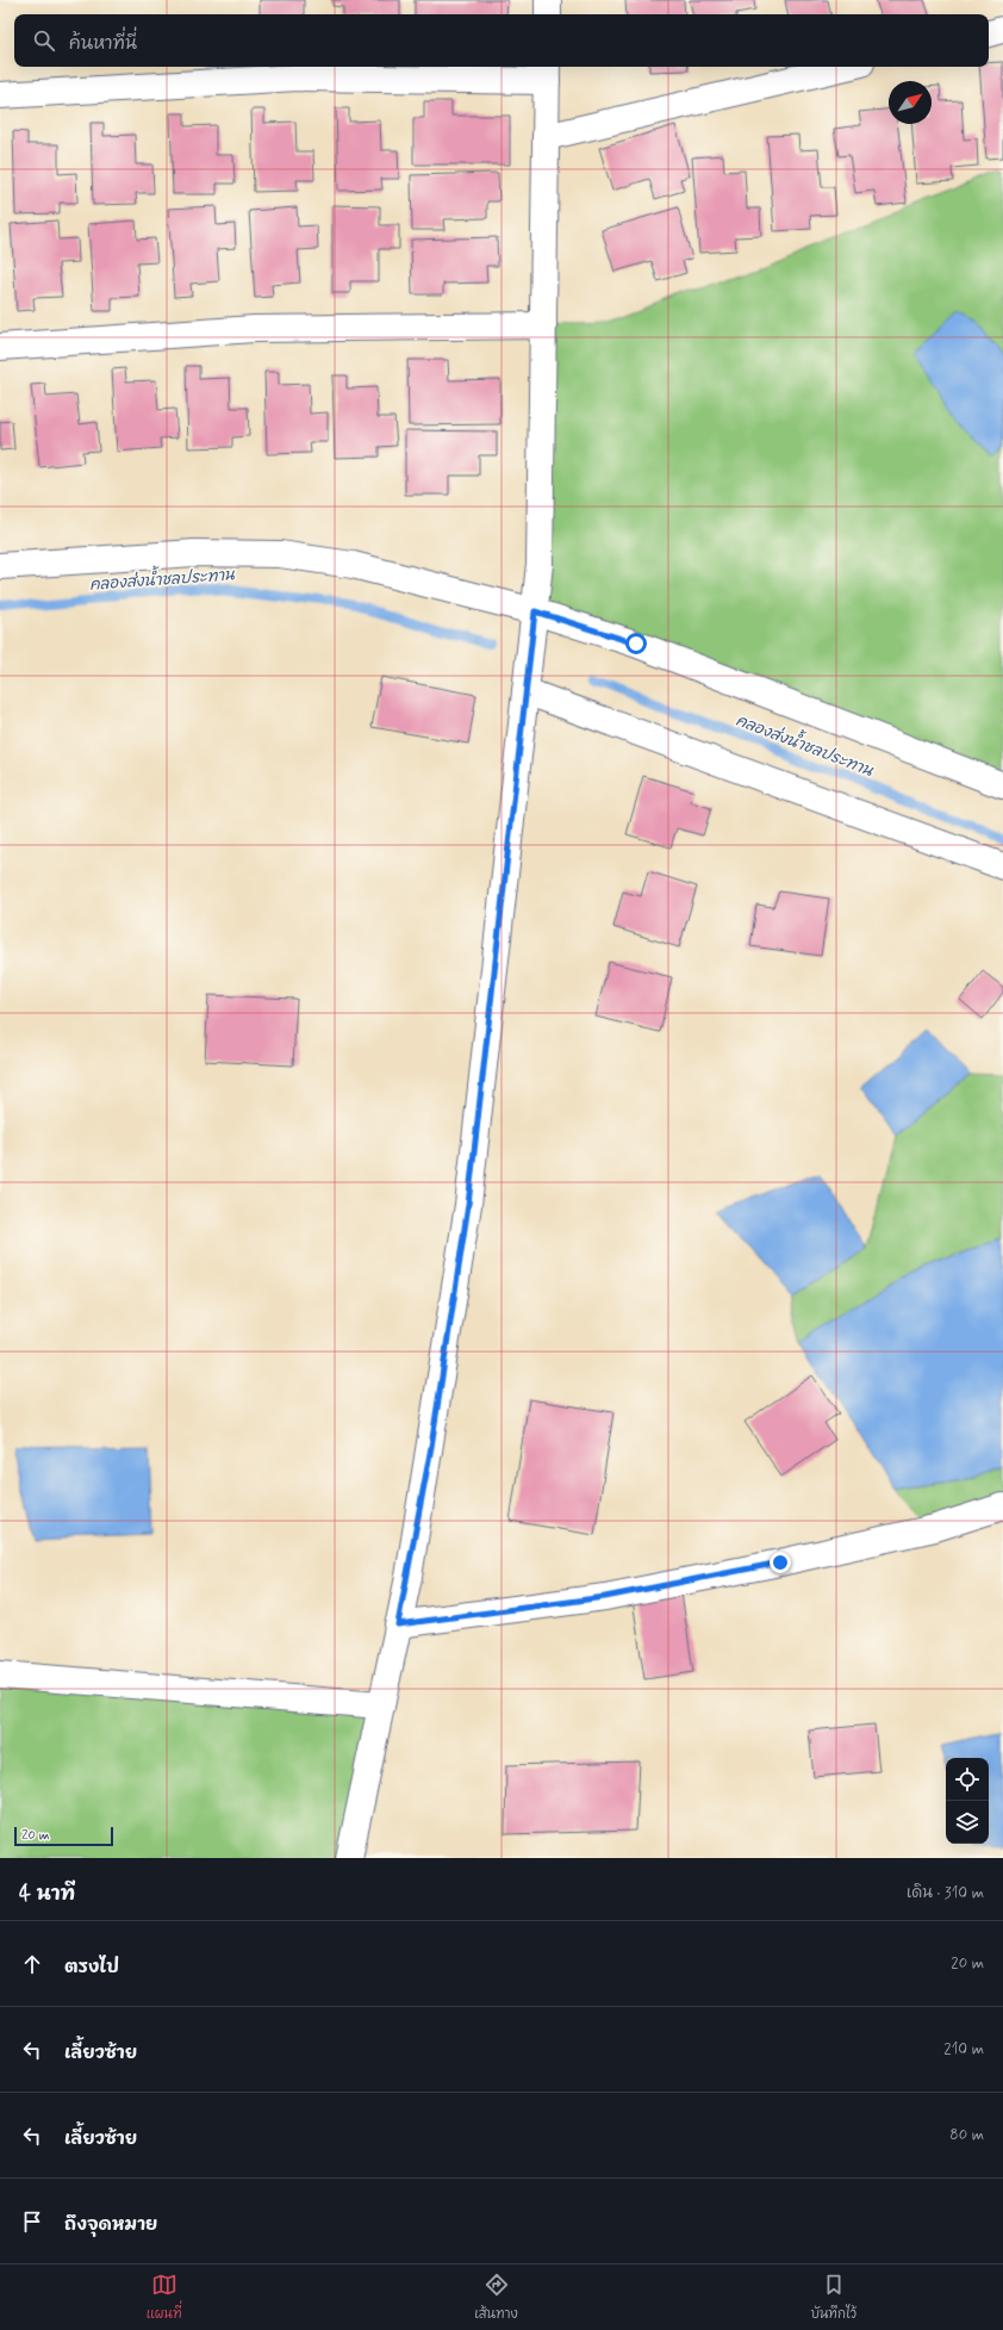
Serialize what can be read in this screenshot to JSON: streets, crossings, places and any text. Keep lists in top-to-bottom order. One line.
{"water":["คลองส่งน้ำชลประทาน"],"scale_bar":"20 m","north":"top right","page":{"search":"ค้นหาที่นี่","scale":"20 m","heading":["4 นาที","เดิน · 310 m"],"list":[["ตรงไป","20 m"],["เลี้ยวซ้าย","210 m"],["เลี้ยวซ้าย","80 m"],"ถึงจุดหมาย"],"nav":["แผนที่","เส้นทาง","บันทึกไว้"]}}
